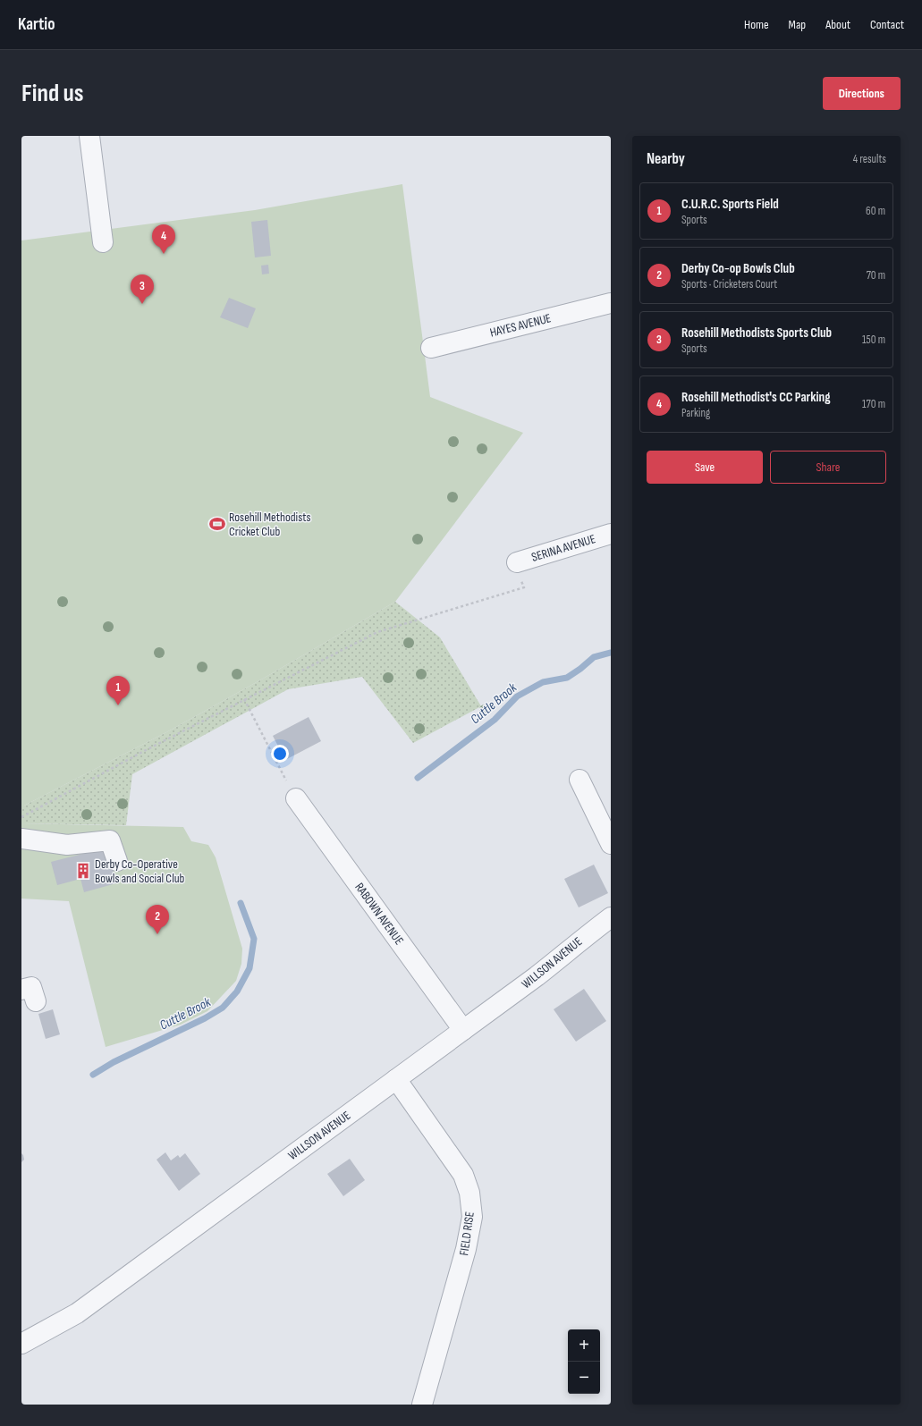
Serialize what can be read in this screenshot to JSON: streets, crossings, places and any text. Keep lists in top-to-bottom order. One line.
{"streets":{"street":["HAYES AVENUE","SERINA AVENUE","RABOWN AVENUE","WILLSON AVENUE","FIELD RISE"]},"crossings":[["RABOWN AVENUE","WILLSON AVENUE"],["WILLSON AVENUE","FIELD RISE"]],"water":["Cuttle Brook"],"places":{"sports":["Rosehill Methodists Cricket Club"],"building":["Derby Co-Operative Bowls and Social Club"]},"page":{"header":"Kartio","nav":["Home","Map","About","Contact"],"buttons":["Directions",["Save","Share"]],"title":"Find us","heading":["Nearby","4 results"],"list":[{"mark":"1","name":"C.U.R.C. Sports Field","note":"Sports","value":"60 m"},{"mark":"2","name":"Derby Co-op Bowls Club","note":"Sports · Cricketers Court","value":"70 m"},{"mark":"3","name":"Rosehill Methodists Sports Club","note":"Sports","value":"150 m"},{"mark":"4","name":"Rosehill Methodist's CC Parking","note":"Parking","value":"170 m"}],"pins":["4","3","1","2"],"map_buttons":["+","−"]}}
